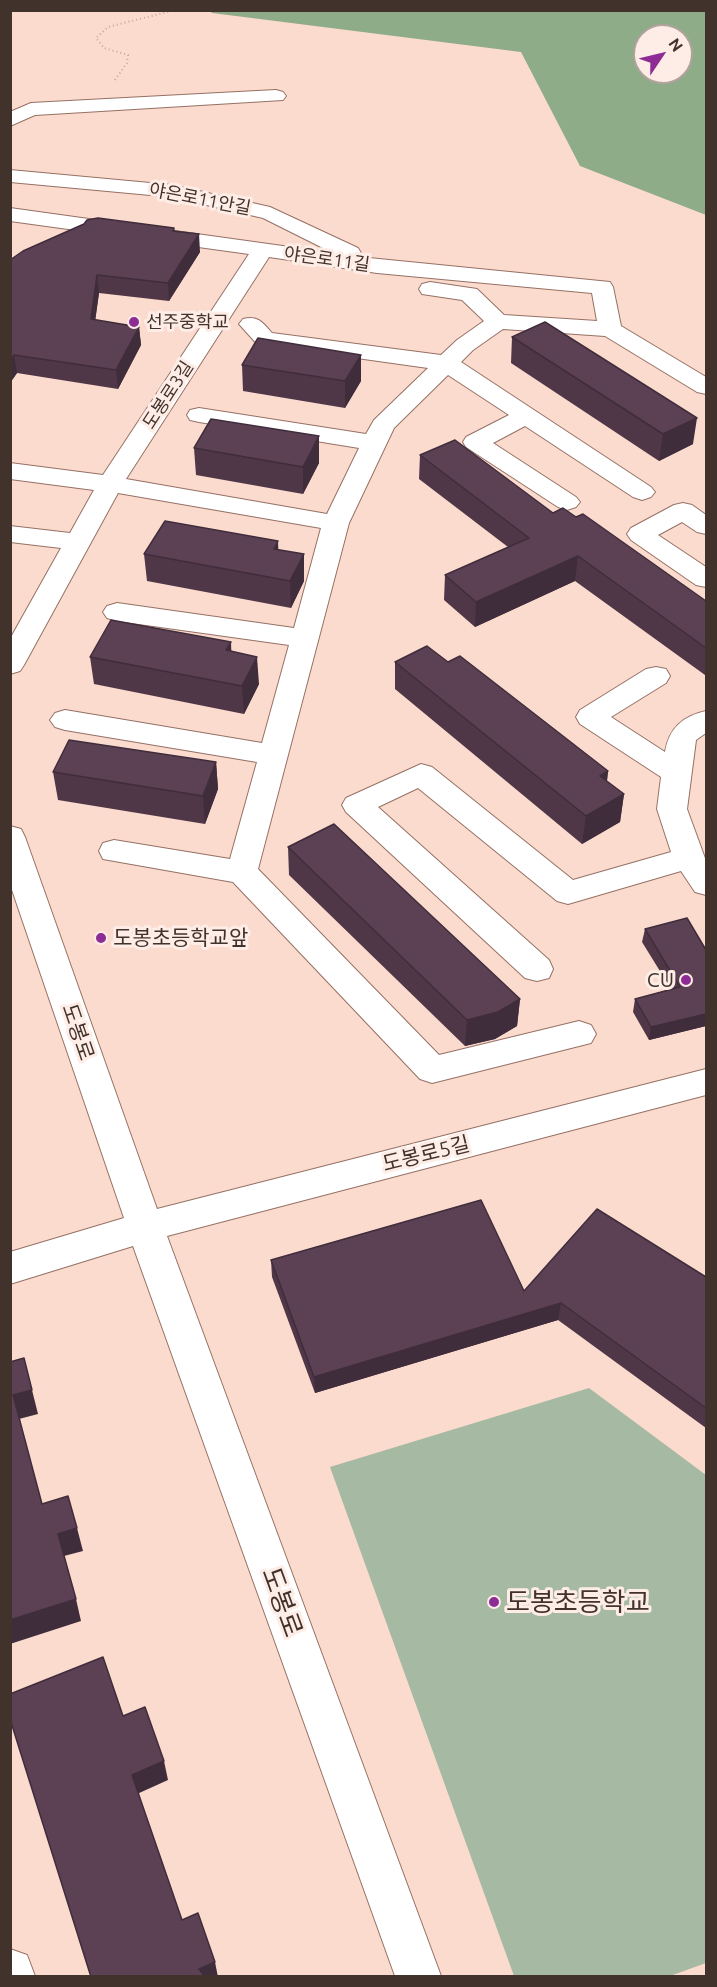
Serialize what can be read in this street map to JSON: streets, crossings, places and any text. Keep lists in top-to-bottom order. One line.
{"streets":{"street":["야은로11안길","야은로11길","도봉로3길","도봉로","도봉로5길"]},"crossings":[["야은로11안길","야은로11길"],["야은로11길","도봉로3길"],["도봉로","도봉로5길"]],"places":["선주중학교","도봉초등학교앞","CU","도봉초등학교"],"north":"top right"}
